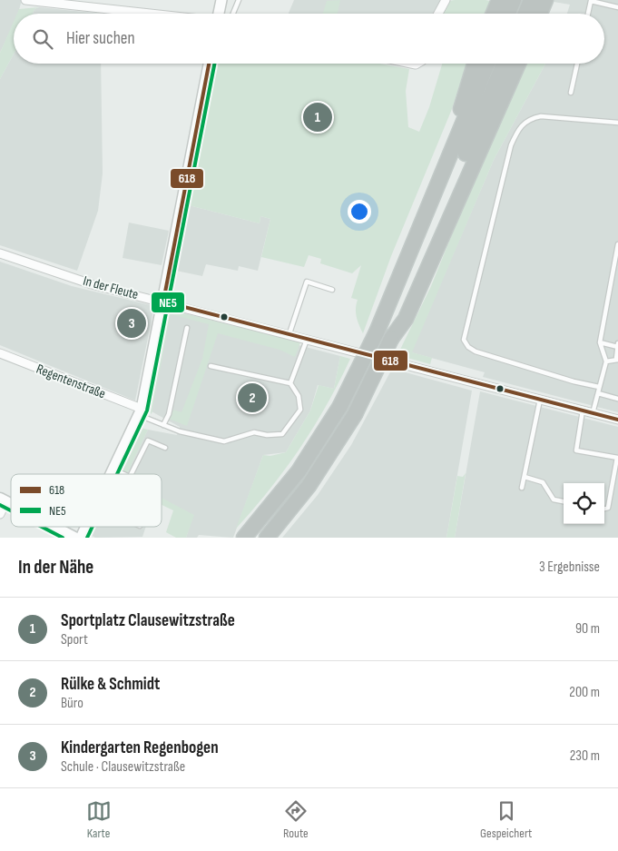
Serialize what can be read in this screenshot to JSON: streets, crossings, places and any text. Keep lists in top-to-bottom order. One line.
{"streets":{"street":["In der Fleute","Regentenstraße"]},"lines":["transit line 618","transit line NE5"],"legend":["618","NE5"],"page":{"search":"Hier suchen","pins":["1","3","2"],"heading":["In der Nähe","3 Ergebnisse"],"list":[{"mark":"1","name":"Sportplatz Clausewitzstraße","note":"Sport","value":"90 m"},{"mark":"2","name":"Rülke & Schmidt","note":"Büro","value":"200 m"},{"mark":"3","name":"Kindergarten Regenbogen","note":"Schule · Clausewitzstraße","value":"230 m"}],"nav":["Karte","Route","Gespeichert"]}}
